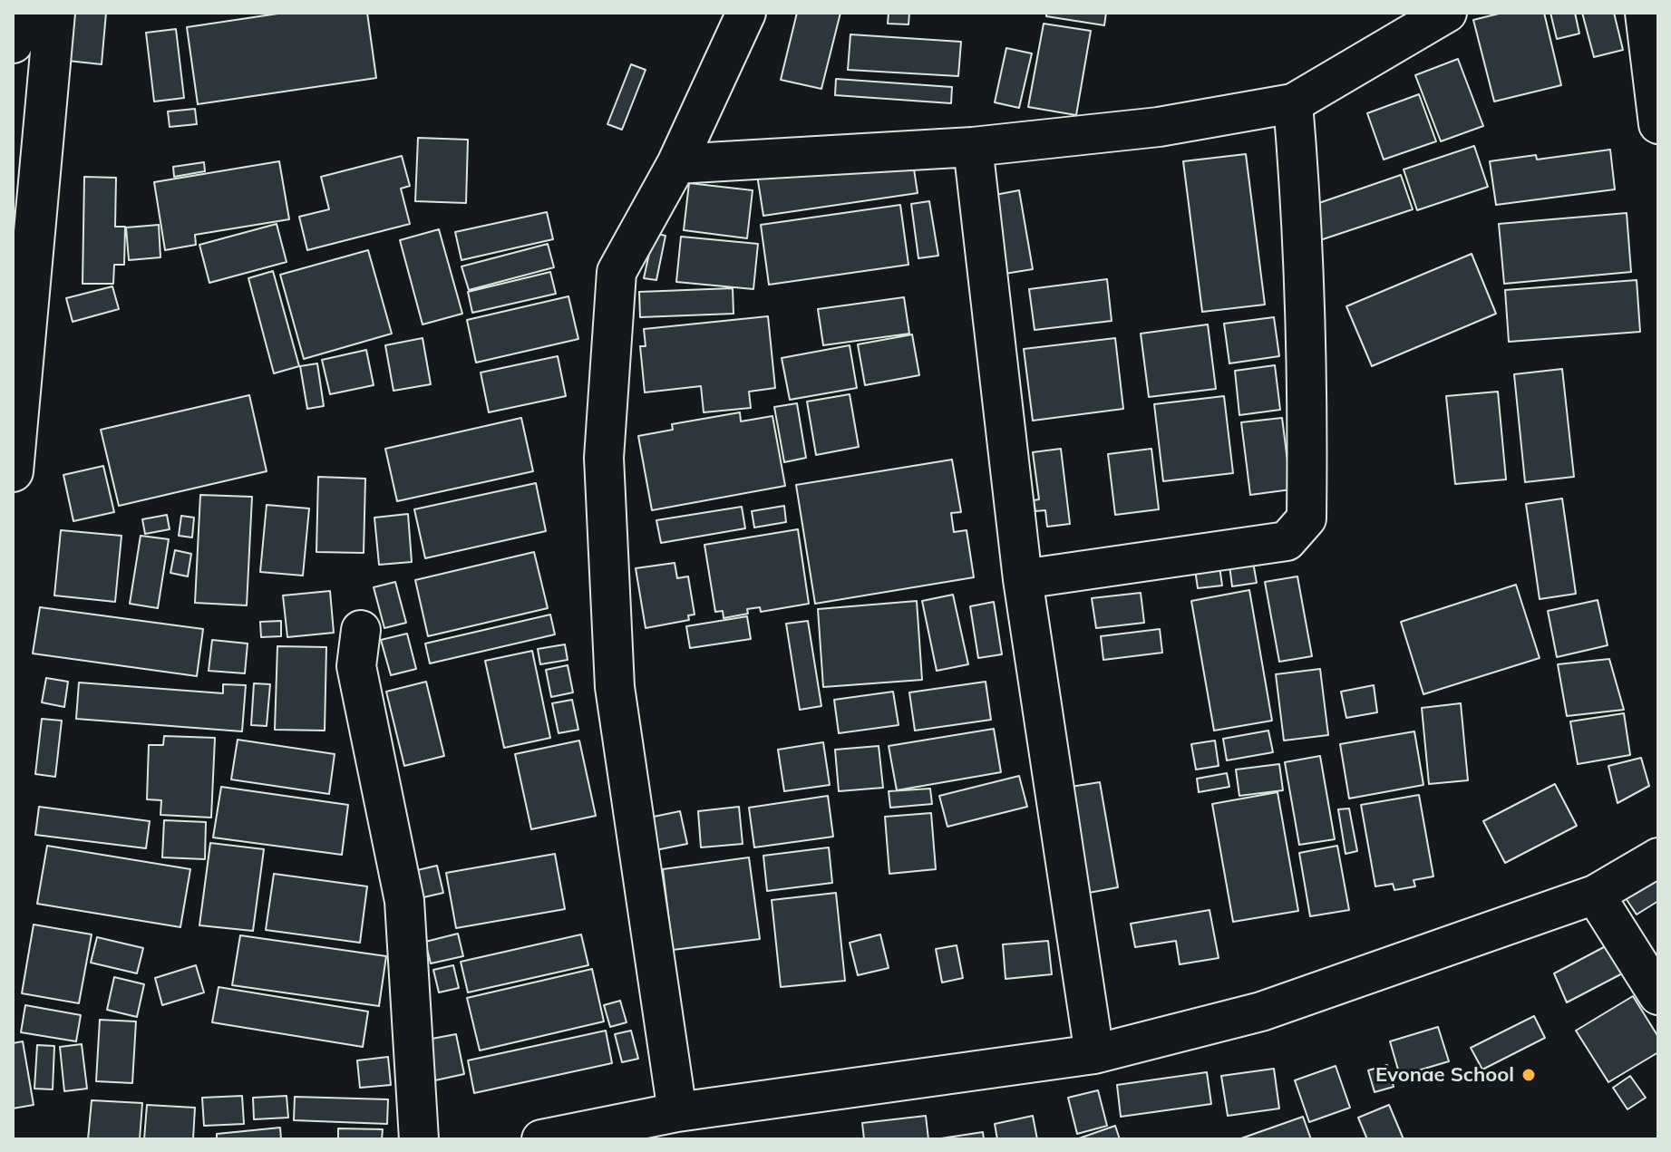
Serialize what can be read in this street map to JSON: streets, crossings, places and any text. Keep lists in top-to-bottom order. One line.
{"places":["Evonae School"]}
